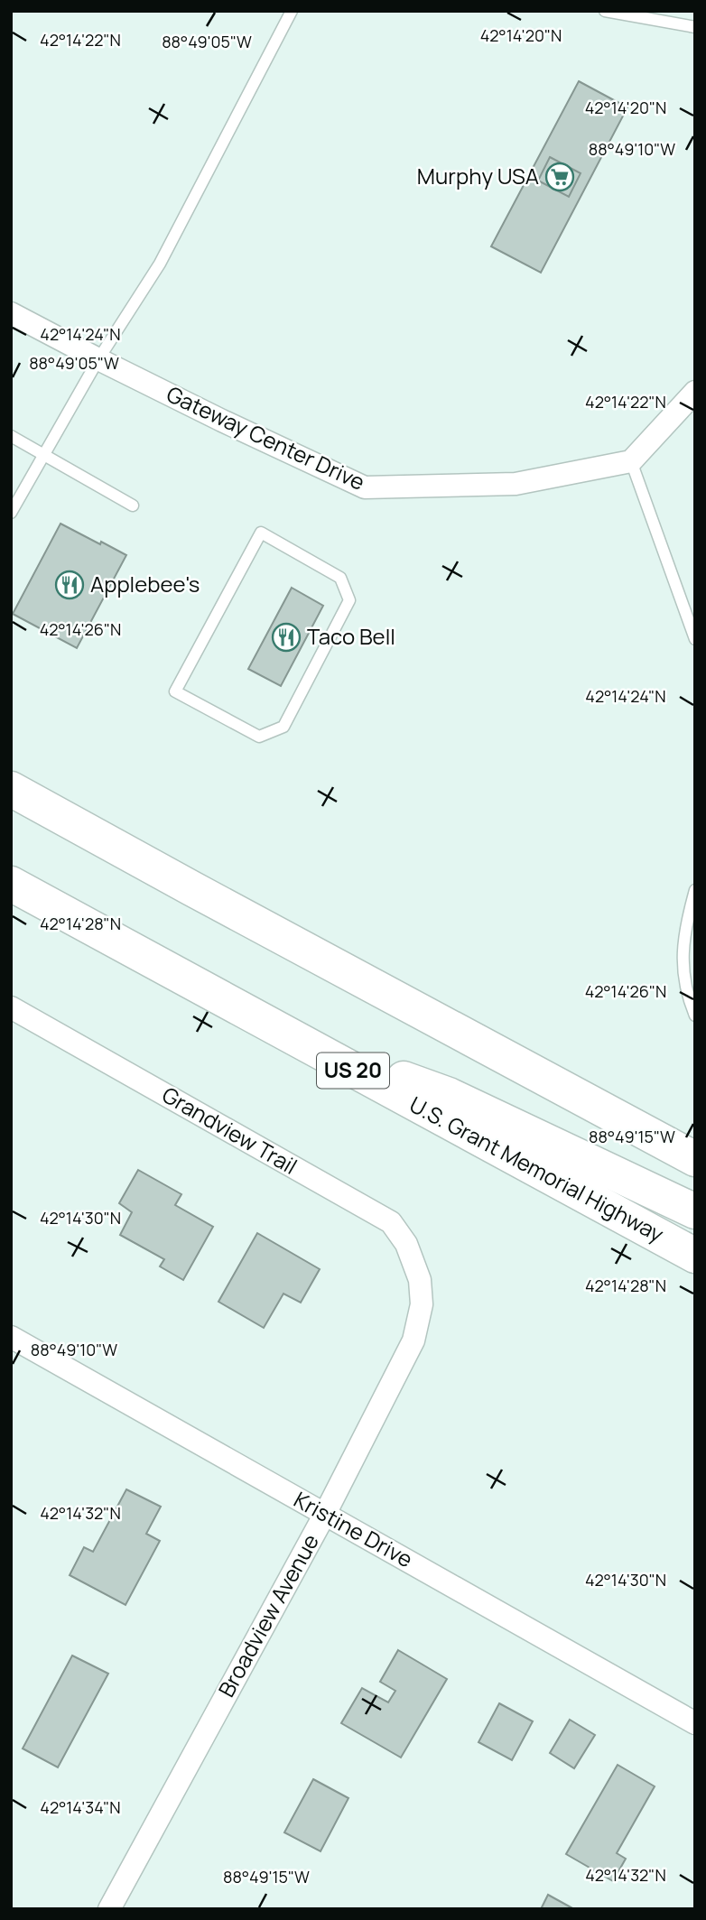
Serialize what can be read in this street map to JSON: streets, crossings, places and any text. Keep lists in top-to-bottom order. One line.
{"streets":{"main road":["US 20","U.S. Grant Memorial Highway"],"street":["Gateway Center Drive","Grandview Trail","Kristine Drive","Broadview Avenue"]},"crossings":[["Grandview Trail","Broadview Avenue"],["Kristine Drive","Broadview Avenue"]],"places":{"supermarket":["Murphy USA"],"restaurant":["Applebee's","Taco Bell"]},"coordinates":["42°14'20\"N","42°14'22\"N","88°49'05\"W","88°49'10\"W","42°14'24\"N","42°14'26\"N","42°14'28\"N","88°49'15\"W","42°14'30\"N","42°14'32\"N","42°14'34\"N"]}
